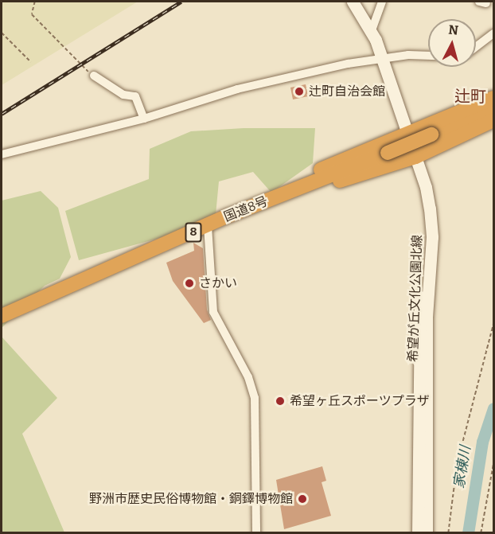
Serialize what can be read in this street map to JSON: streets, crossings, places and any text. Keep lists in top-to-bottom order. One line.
{"streets":{"highway":["国道8号","8"],"main road":["希望が丘文化公園北線"]},"districts":["辻町"],"water":["家棟川"],"places":["辻町自治会館","さかい","希望ヶ丘スポーツプラザ","野洲市歴史民俗博物館・銅鐸博物館"],"north":"top"}
